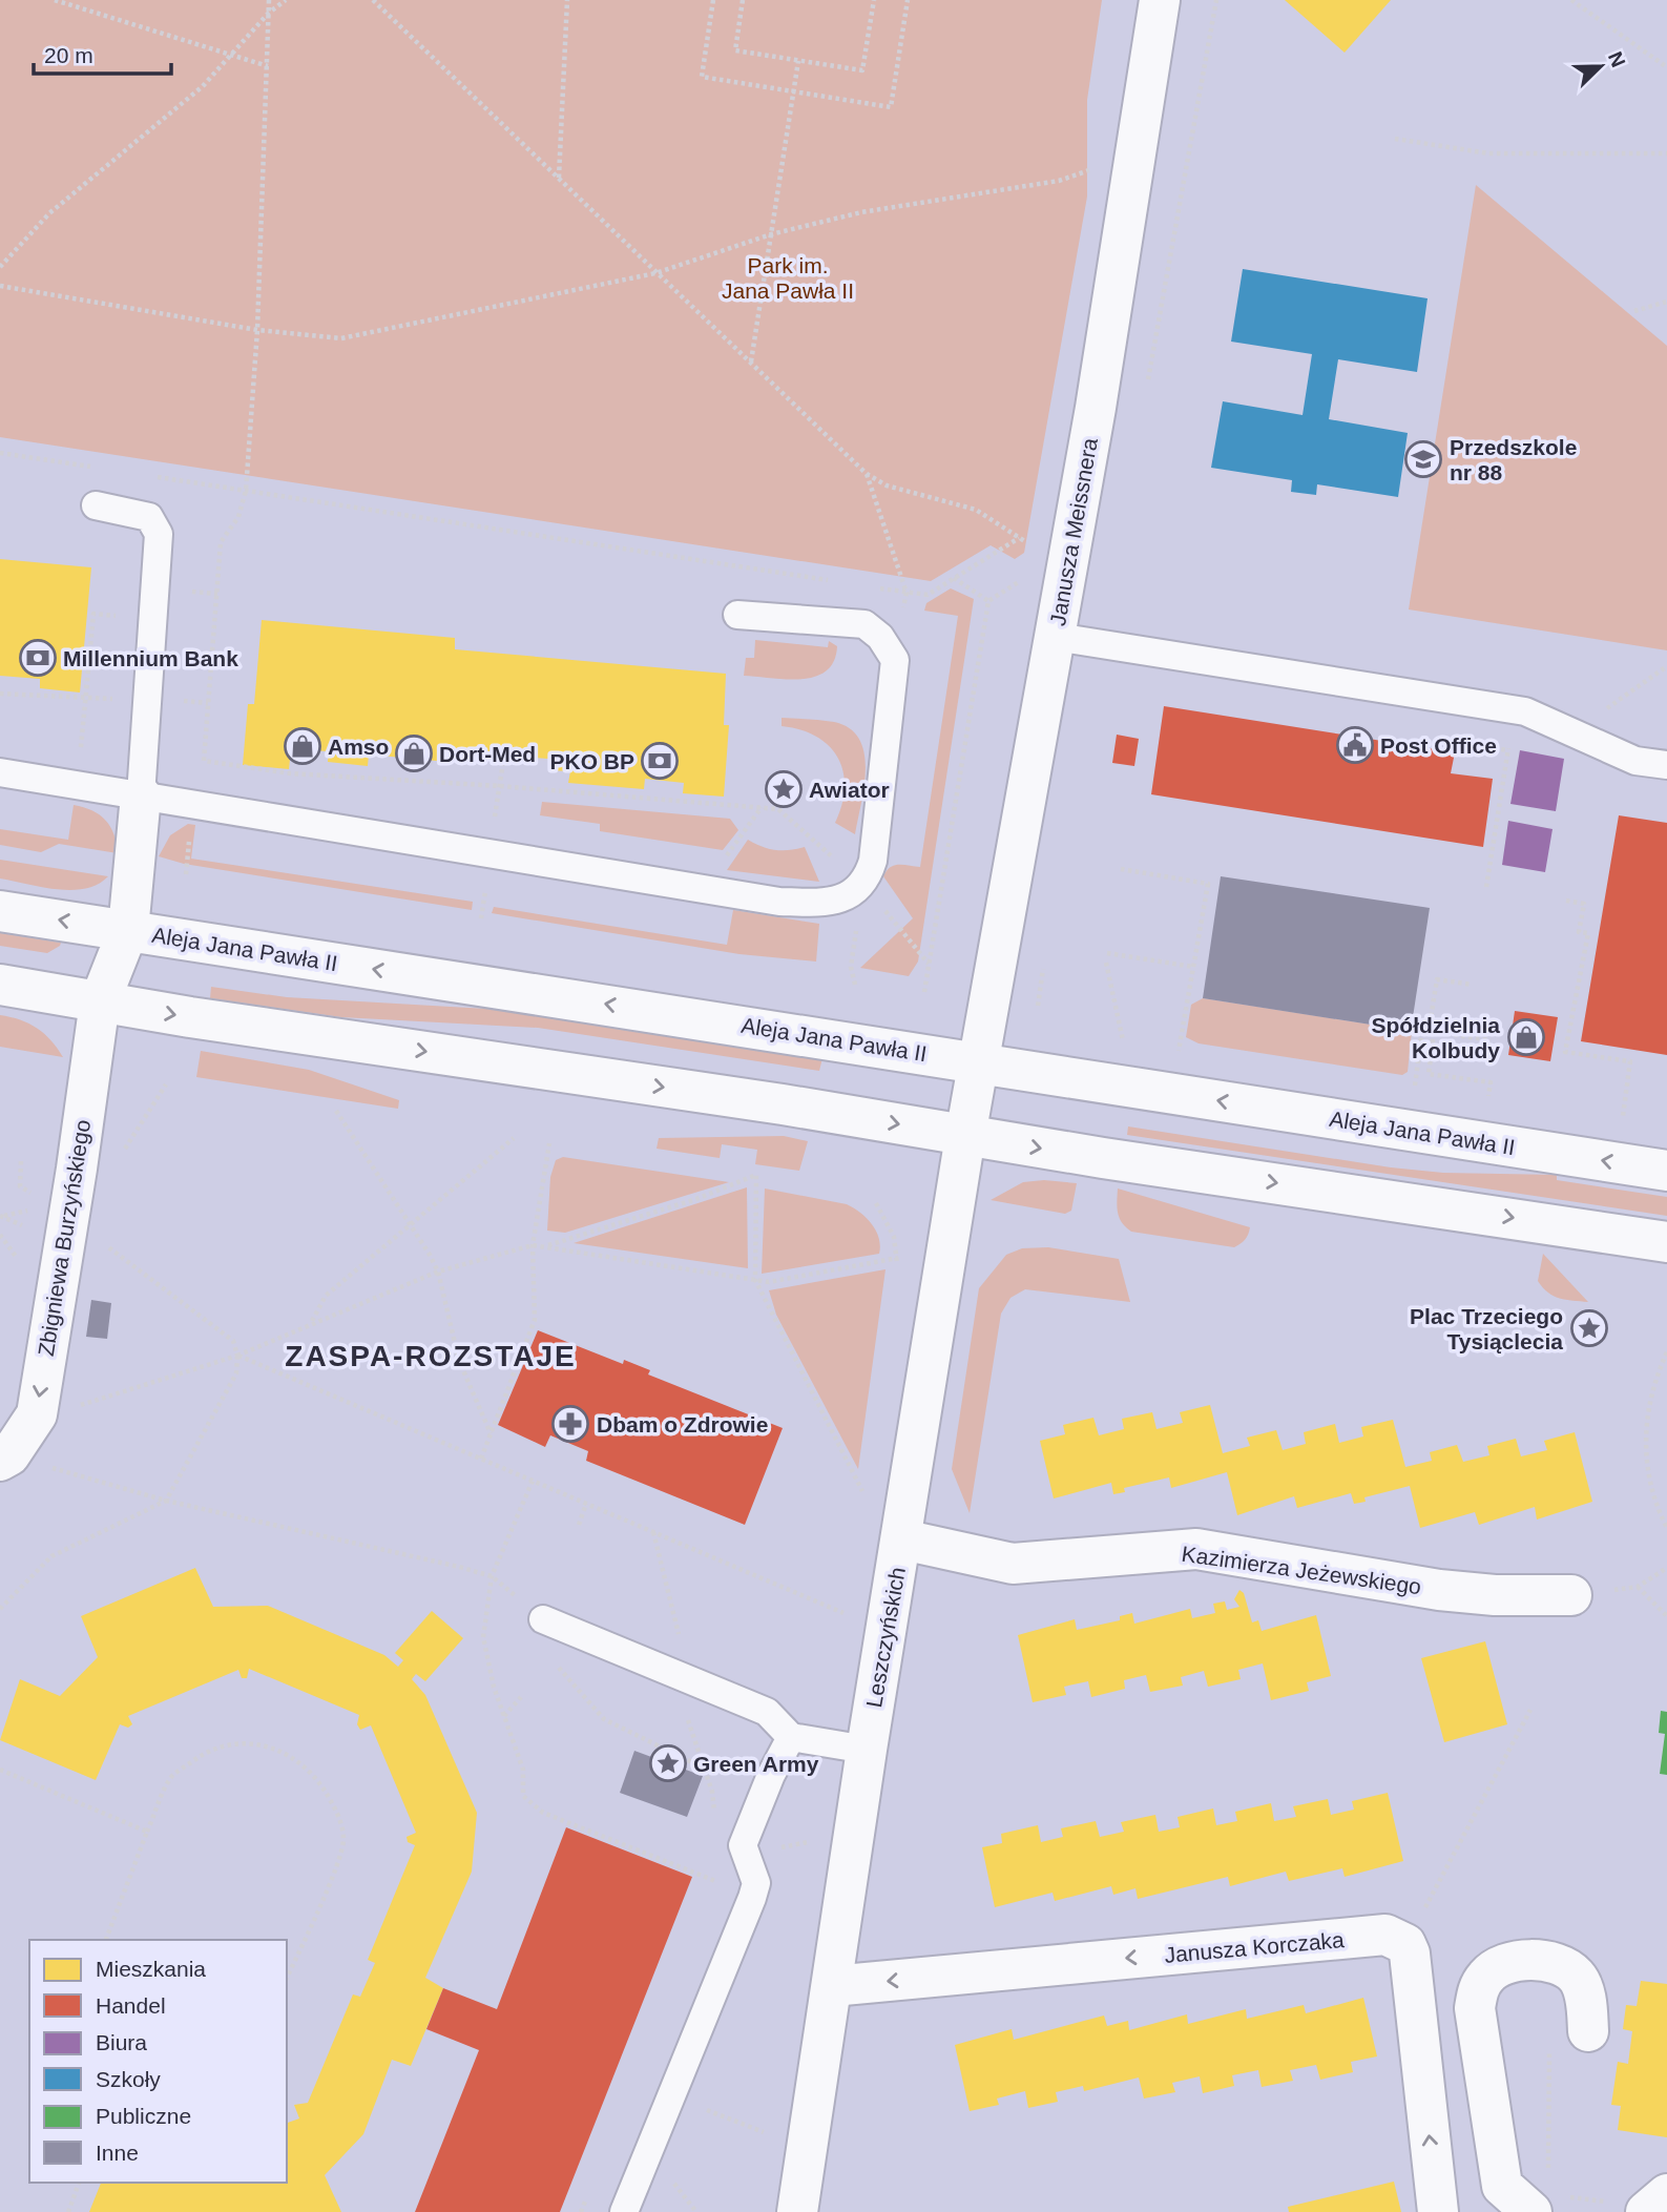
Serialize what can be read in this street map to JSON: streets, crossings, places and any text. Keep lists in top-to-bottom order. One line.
{"streets":{"street":["Janusza Meissnera","Aleja Jana Pawła II","Zbigniewa Burzyńskiego","Kazimierza Jeżewskiego","Leszczyńskich","Janusza Korczaka"]},"crossings":[["Janusza Meissnera","Aleja Jana Pawła II"],["Janusza Meissnera","Leszczyńskich"],["Aleja Jana Pawła II","Zbigniewa Burzyńskiego"],["Aleja Jana Pawła II","Leszczyńskich"],["Kazimierza Jeżewskiego","Leszczyńskich"],["Leszczyńskich","Janusza Korczaka"]],"one_way":["Zbigniewa Burzyńskiego","Janusza Korczaka"],"districts":["ZASPA-ROZSTAJE"],"parks":["Park im. Jana Pawła II"],"places":{"school or university":["Przedszkole nr 88"],"bank":["Millennium Bank","PKO BP"],"public building":["Post Office"],"shop":["Amso","Dort-Med","Spółdzielnia Kolbudy"],"place":["Awiator","Plac Trzeciego Tysiąclecia","Green Army"],"pharmacy":["Dbam o Zdrowie"]},"legend":["Mieszkania","Handel","Biura","Szkoły","Publiczne","Inne"],"scale_bar":"20 m","north":"top right"}
